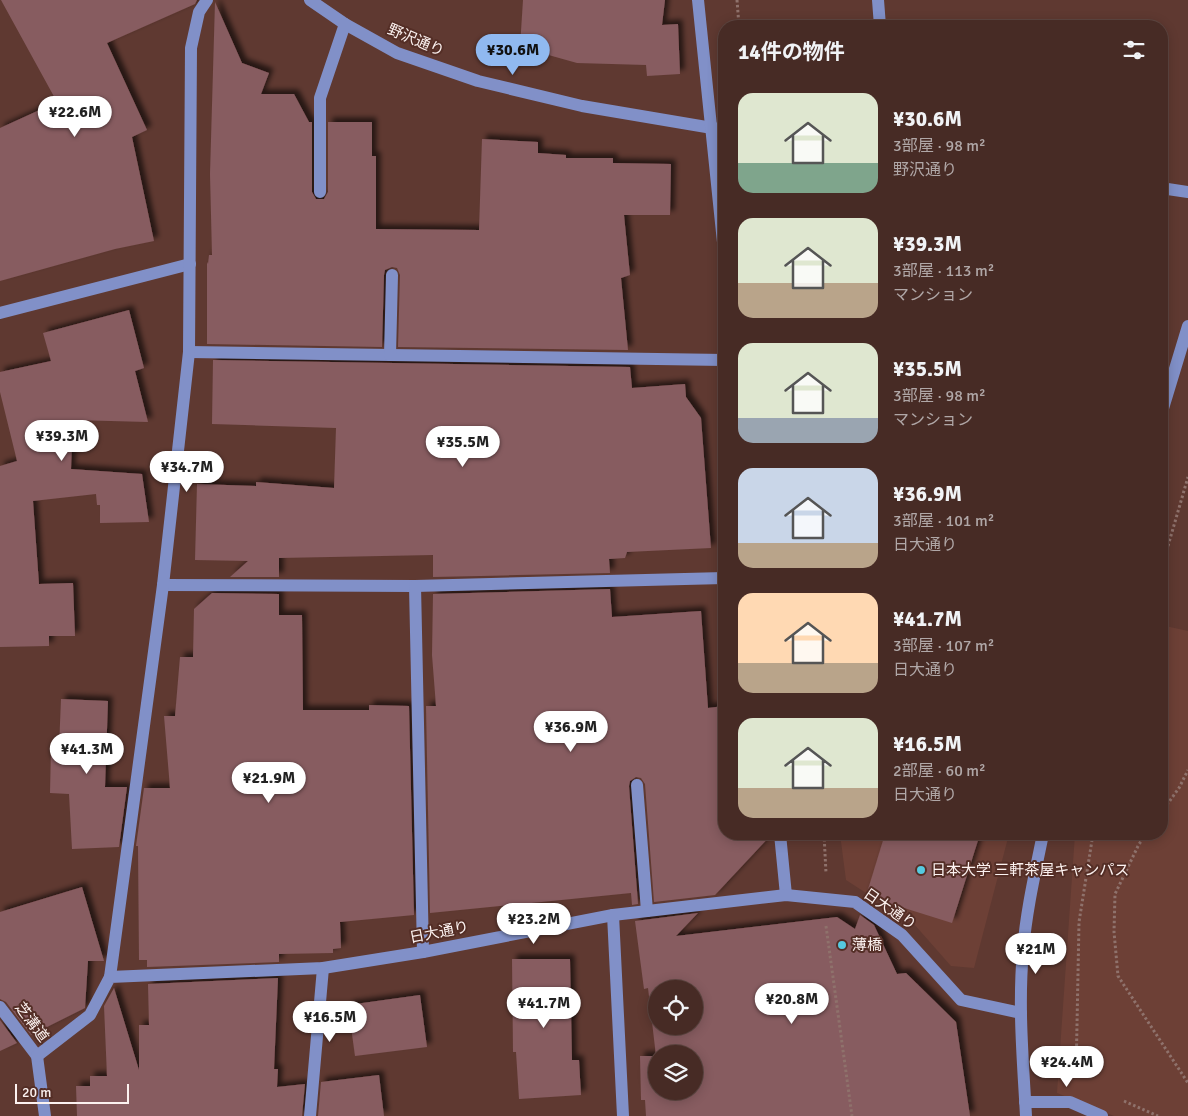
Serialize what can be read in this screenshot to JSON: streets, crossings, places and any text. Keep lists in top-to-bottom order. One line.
{"streets":{"street":["野沢通り","日大通り","芝溝道"]},"places":["日本大学 三軒茶屋キャンパス","薄橋"],"scale_bar":"20 m","page":{"heading":"14件の物件","price":["¥30.6M","¥22.6M","¥39.3M","¥35.5M","¥34.7M","¥36.9M","¥41.3M","¥21.9M","¥23.2M","¥21M","¥20.8M","¥41.7M","¥16.5M","¥24.4M"],"list":[{"name":"¥30.6M","note":"3部屋 · 98 m² · 野沢通り"},{"name":"¥39.3M","note":"3部屋 · 113 m² · マンション"},{"name":"¥35.5M","note":"3部屋 · 98 m² · マンション"},{"name":"¥36.9M","note":"3部屋 · 101 m² · 日大通り"},{"name":"¥41.7M","note":"3部屋 · 107 m² · 日大通り"},{"name":"¥16.5M","note":"2部屋 · 60 m² · 日大通り"}],"scale":"20 m"}}
